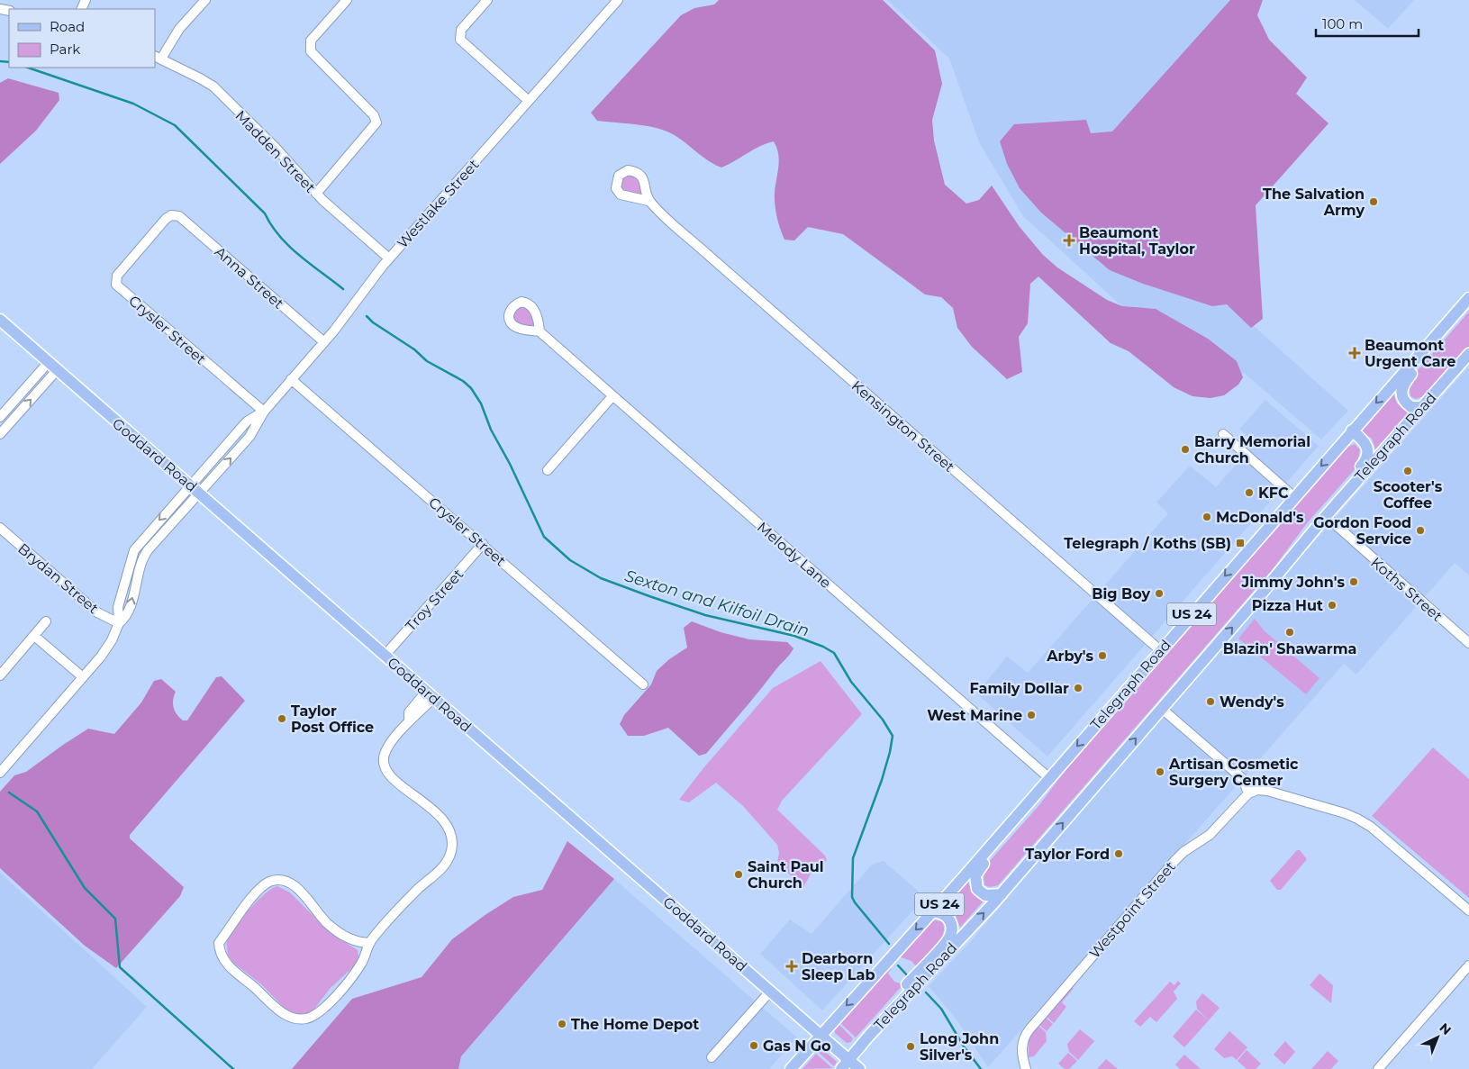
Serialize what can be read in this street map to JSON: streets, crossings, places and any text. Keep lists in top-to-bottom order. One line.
{"streets":{"main road":["Telegraph Road","Goddard Road","US 24"],"street":["Madden Street","Westlake Street","Anna Street","Crysler Street","Kensington Street","Melody Lane","Brydan Street","Koths Street","Troy Street","Westpoint Street"]},"crossings":[["Madden Street","Westlake Street"],["Westlake Street","Anna Street"],["Westlake Street","Crysler Street"],["Westlake Street","Goddard Road"],["Anna Street","Crysler Street"],["Crysler Street","Troy Street"],["Kensington Street","Telegraph Road"],["Telegraph Road","Goddard Road"],["Telegraph Road","Melody Lane"],["Telegraph Road","Koths Street"],["Goddard Road","Troy Street"]],"water":["Sexton and Kilfoil Drain"],"places":{"other":["The Salvation Army","Barry Memorial Church","Scooter's Coffee","KFC","McDonald's","Gordon Food Service","Jimmy John's","Big Boy","Pizza Hut","Blazin' Shawarma","Arby's","Family Dollar","Wendy's","West Marine","Taylor Post Office","Artisan Cosmetic Surgery Center","Taylor Ford","Saint Paul Church","The Home Depot","Gas N Go","Long John Silver's"],"health":["Beaumont Hospital, Taylor","Beaumont Urgent Care","Dearborn Sleep Lab"],"transit":["Telegraph / Koths (SB)"]},"legend":["Road","Park"],"scale_bar":"100 m","north":"top right"}
